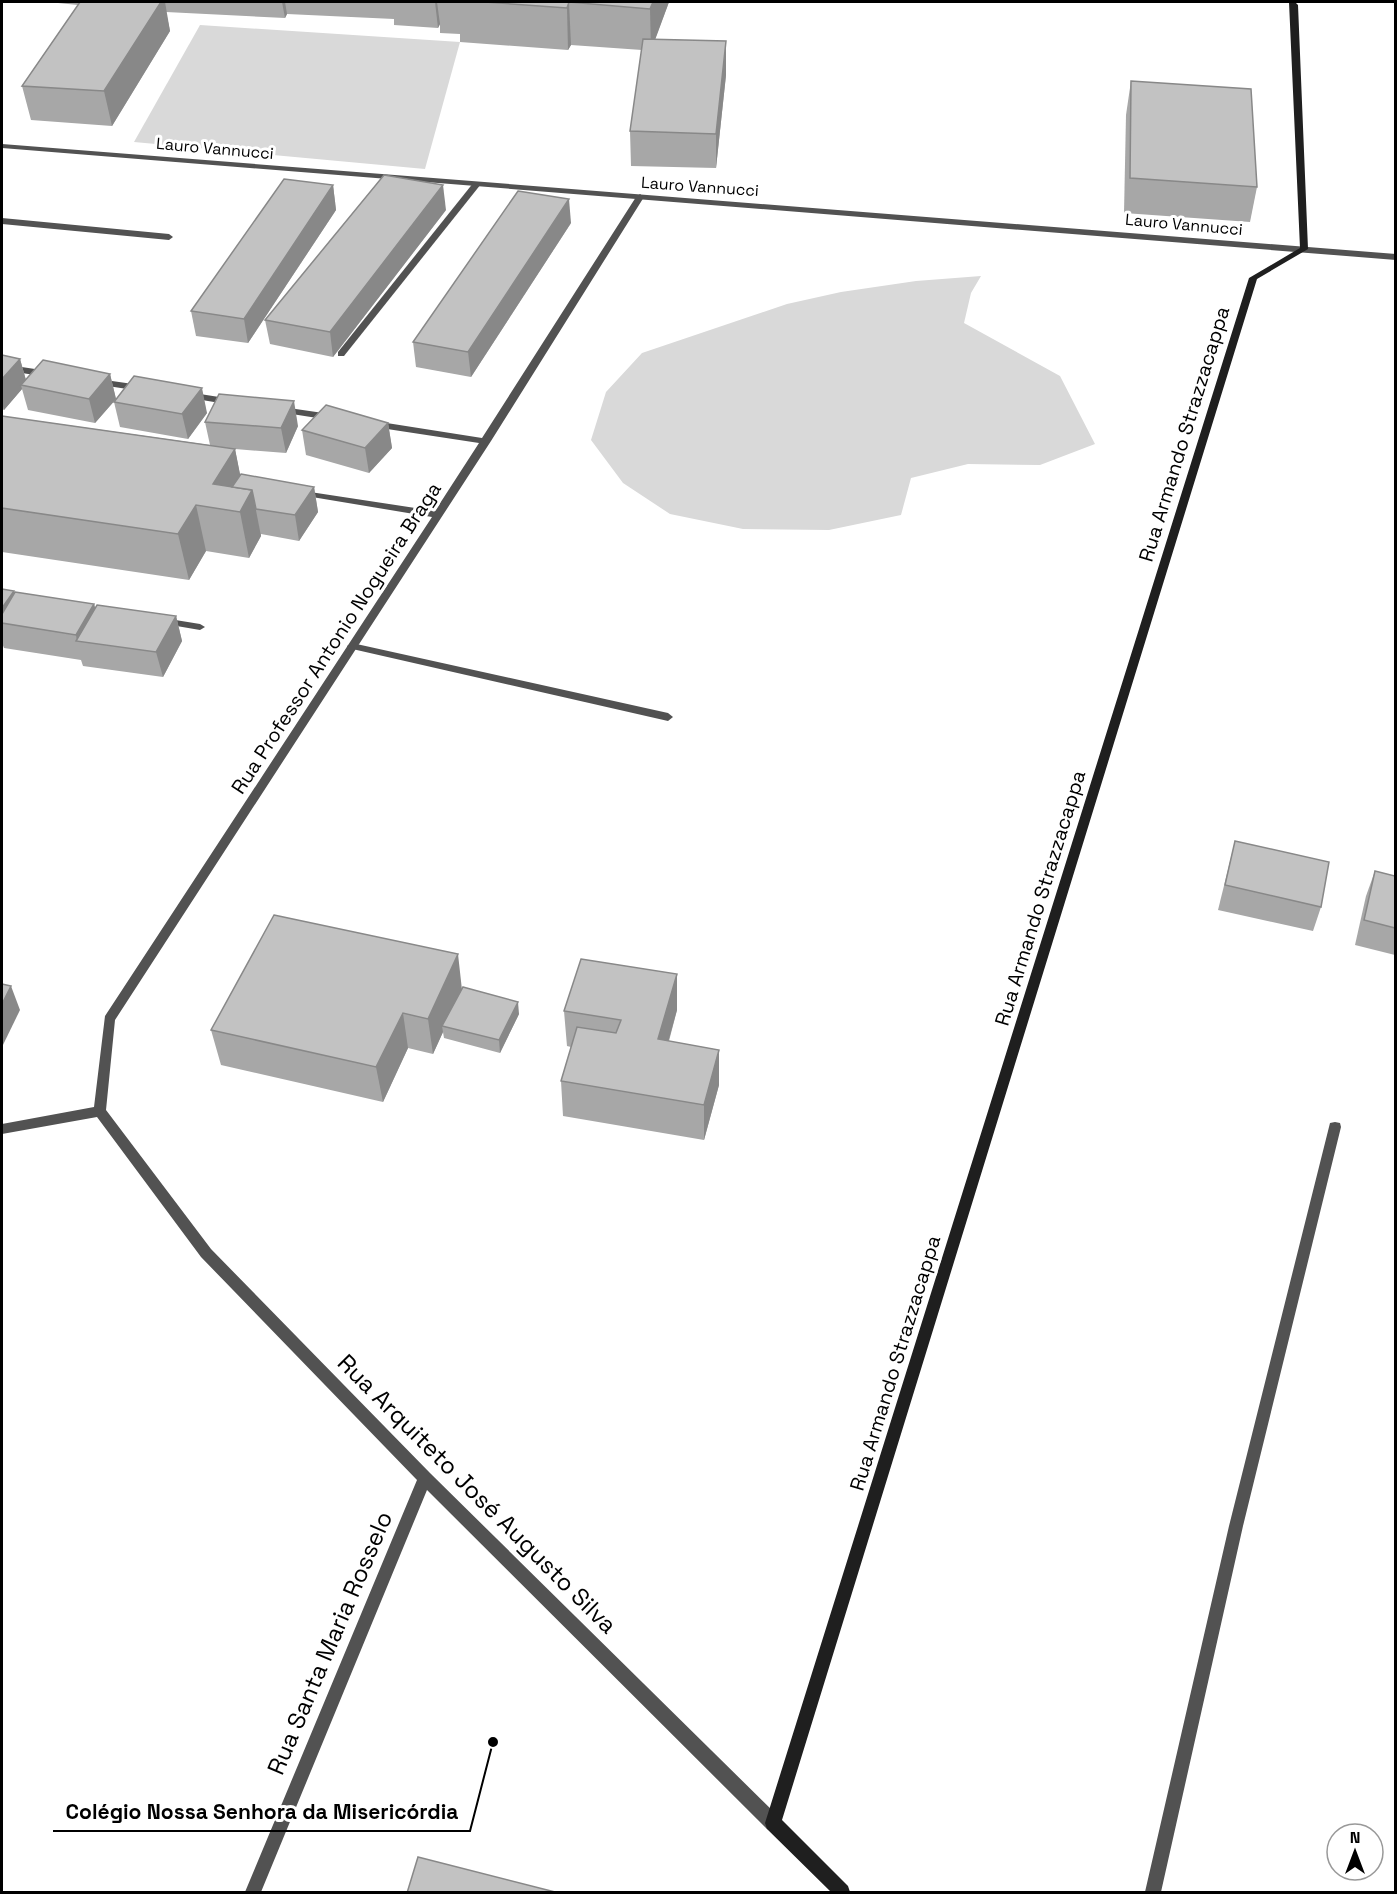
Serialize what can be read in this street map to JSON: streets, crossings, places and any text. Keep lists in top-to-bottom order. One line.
{"streets":{"main road":["Rua Armando Strazzacappa","Rua Arquiteto José Augusto Silva"],"street":["Lauro Vannucci","Rua Professor Antonio Nogueira Braga","Rua Santa Maria Rosselo"]},"crossings":[["Lauro Vannucci","Rua Armando Strazzacappa"],["Lauro Vannucci","Rua Professor Antonio Nogueira Braga"],["Rua Armando Strazzacappa","Rua Arquiteto José Augusto Silva"],["Rua Professor Antonio Nogueira Braga","Rua Arquiteto José Augusto Silva"],["Rua Arquiteto José Augusto Silva","Rua Santa Maria Rosselo"]],"places":["Colégio Nossa Senhora da Misericórdia"],"north":"top"}
